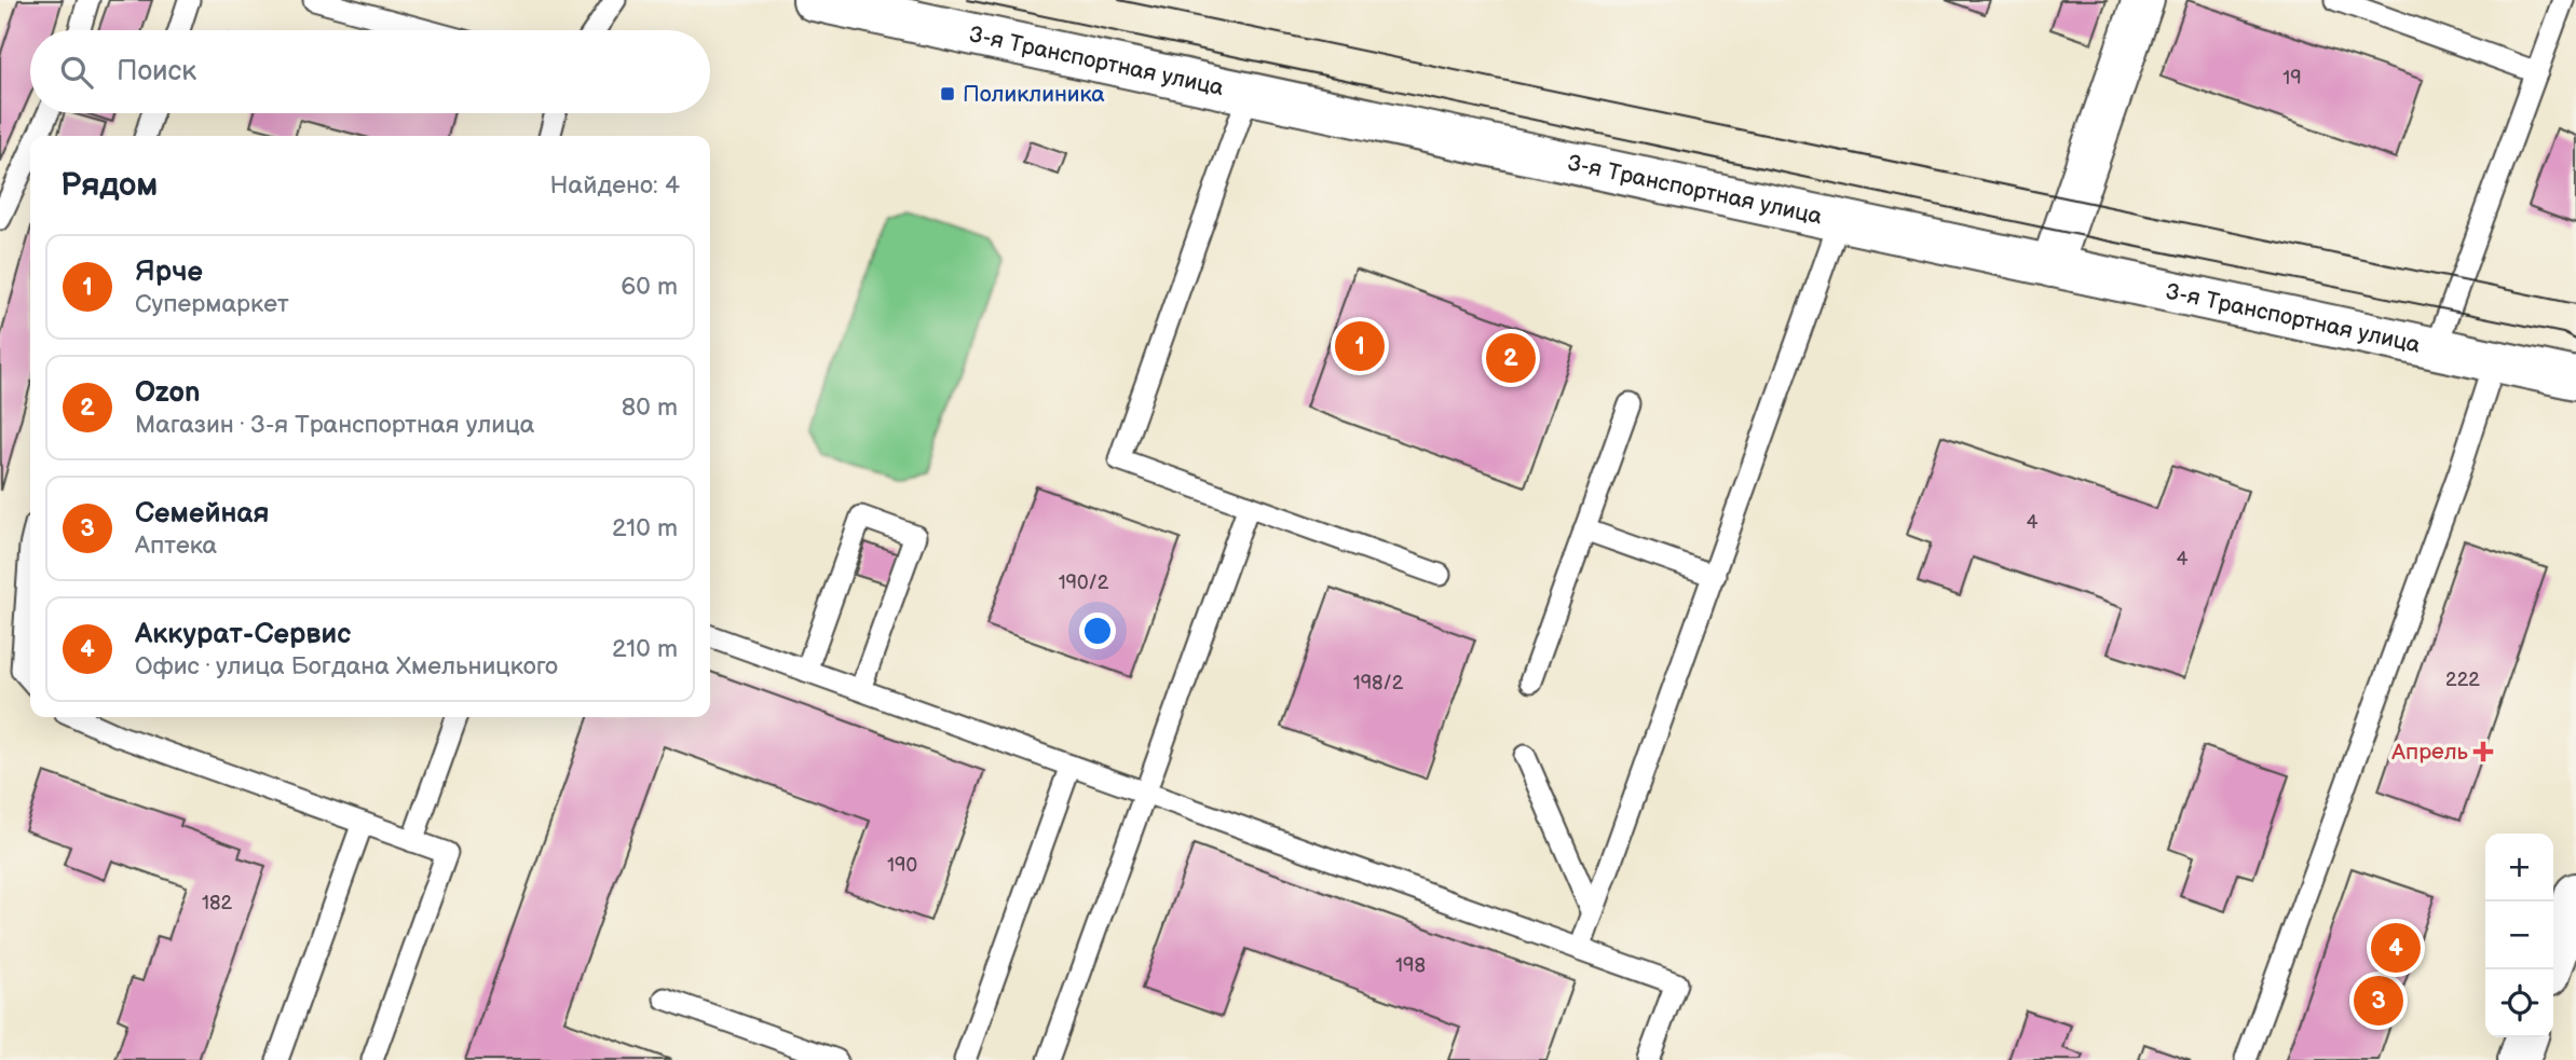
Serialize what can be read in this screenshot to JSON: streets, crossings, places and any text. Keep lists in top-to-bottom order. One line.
{"streets":{"main road":["3-я Транспортная улица"]},"places":{"transit":["Поликлиника"],"health":["Апрель"]},"house_numbers":["19","4","4","190/2","222","198/2","190","182","198"],"page":{"search":"Поиск","heading":["Рядом","Найдено: 4"],"list":[{"mark":"1","name":"Ярче","note":"Супермаркет","value":"60 m"},{"mark":"2","name":"Ozon","note":"Магазин · 3-я Транспортная улица","value":"80 m"},{"mark":"3","name":"Семейная","note":"Аптека","value":"210 m"},{"mark":"4","name":"Аккурат-Сервис","note":"Офис · улица Богдана Хмельницкого","value":"210 m"}],"pins":["1","2","4","3"],"map_buttons":["+","−"]}}
